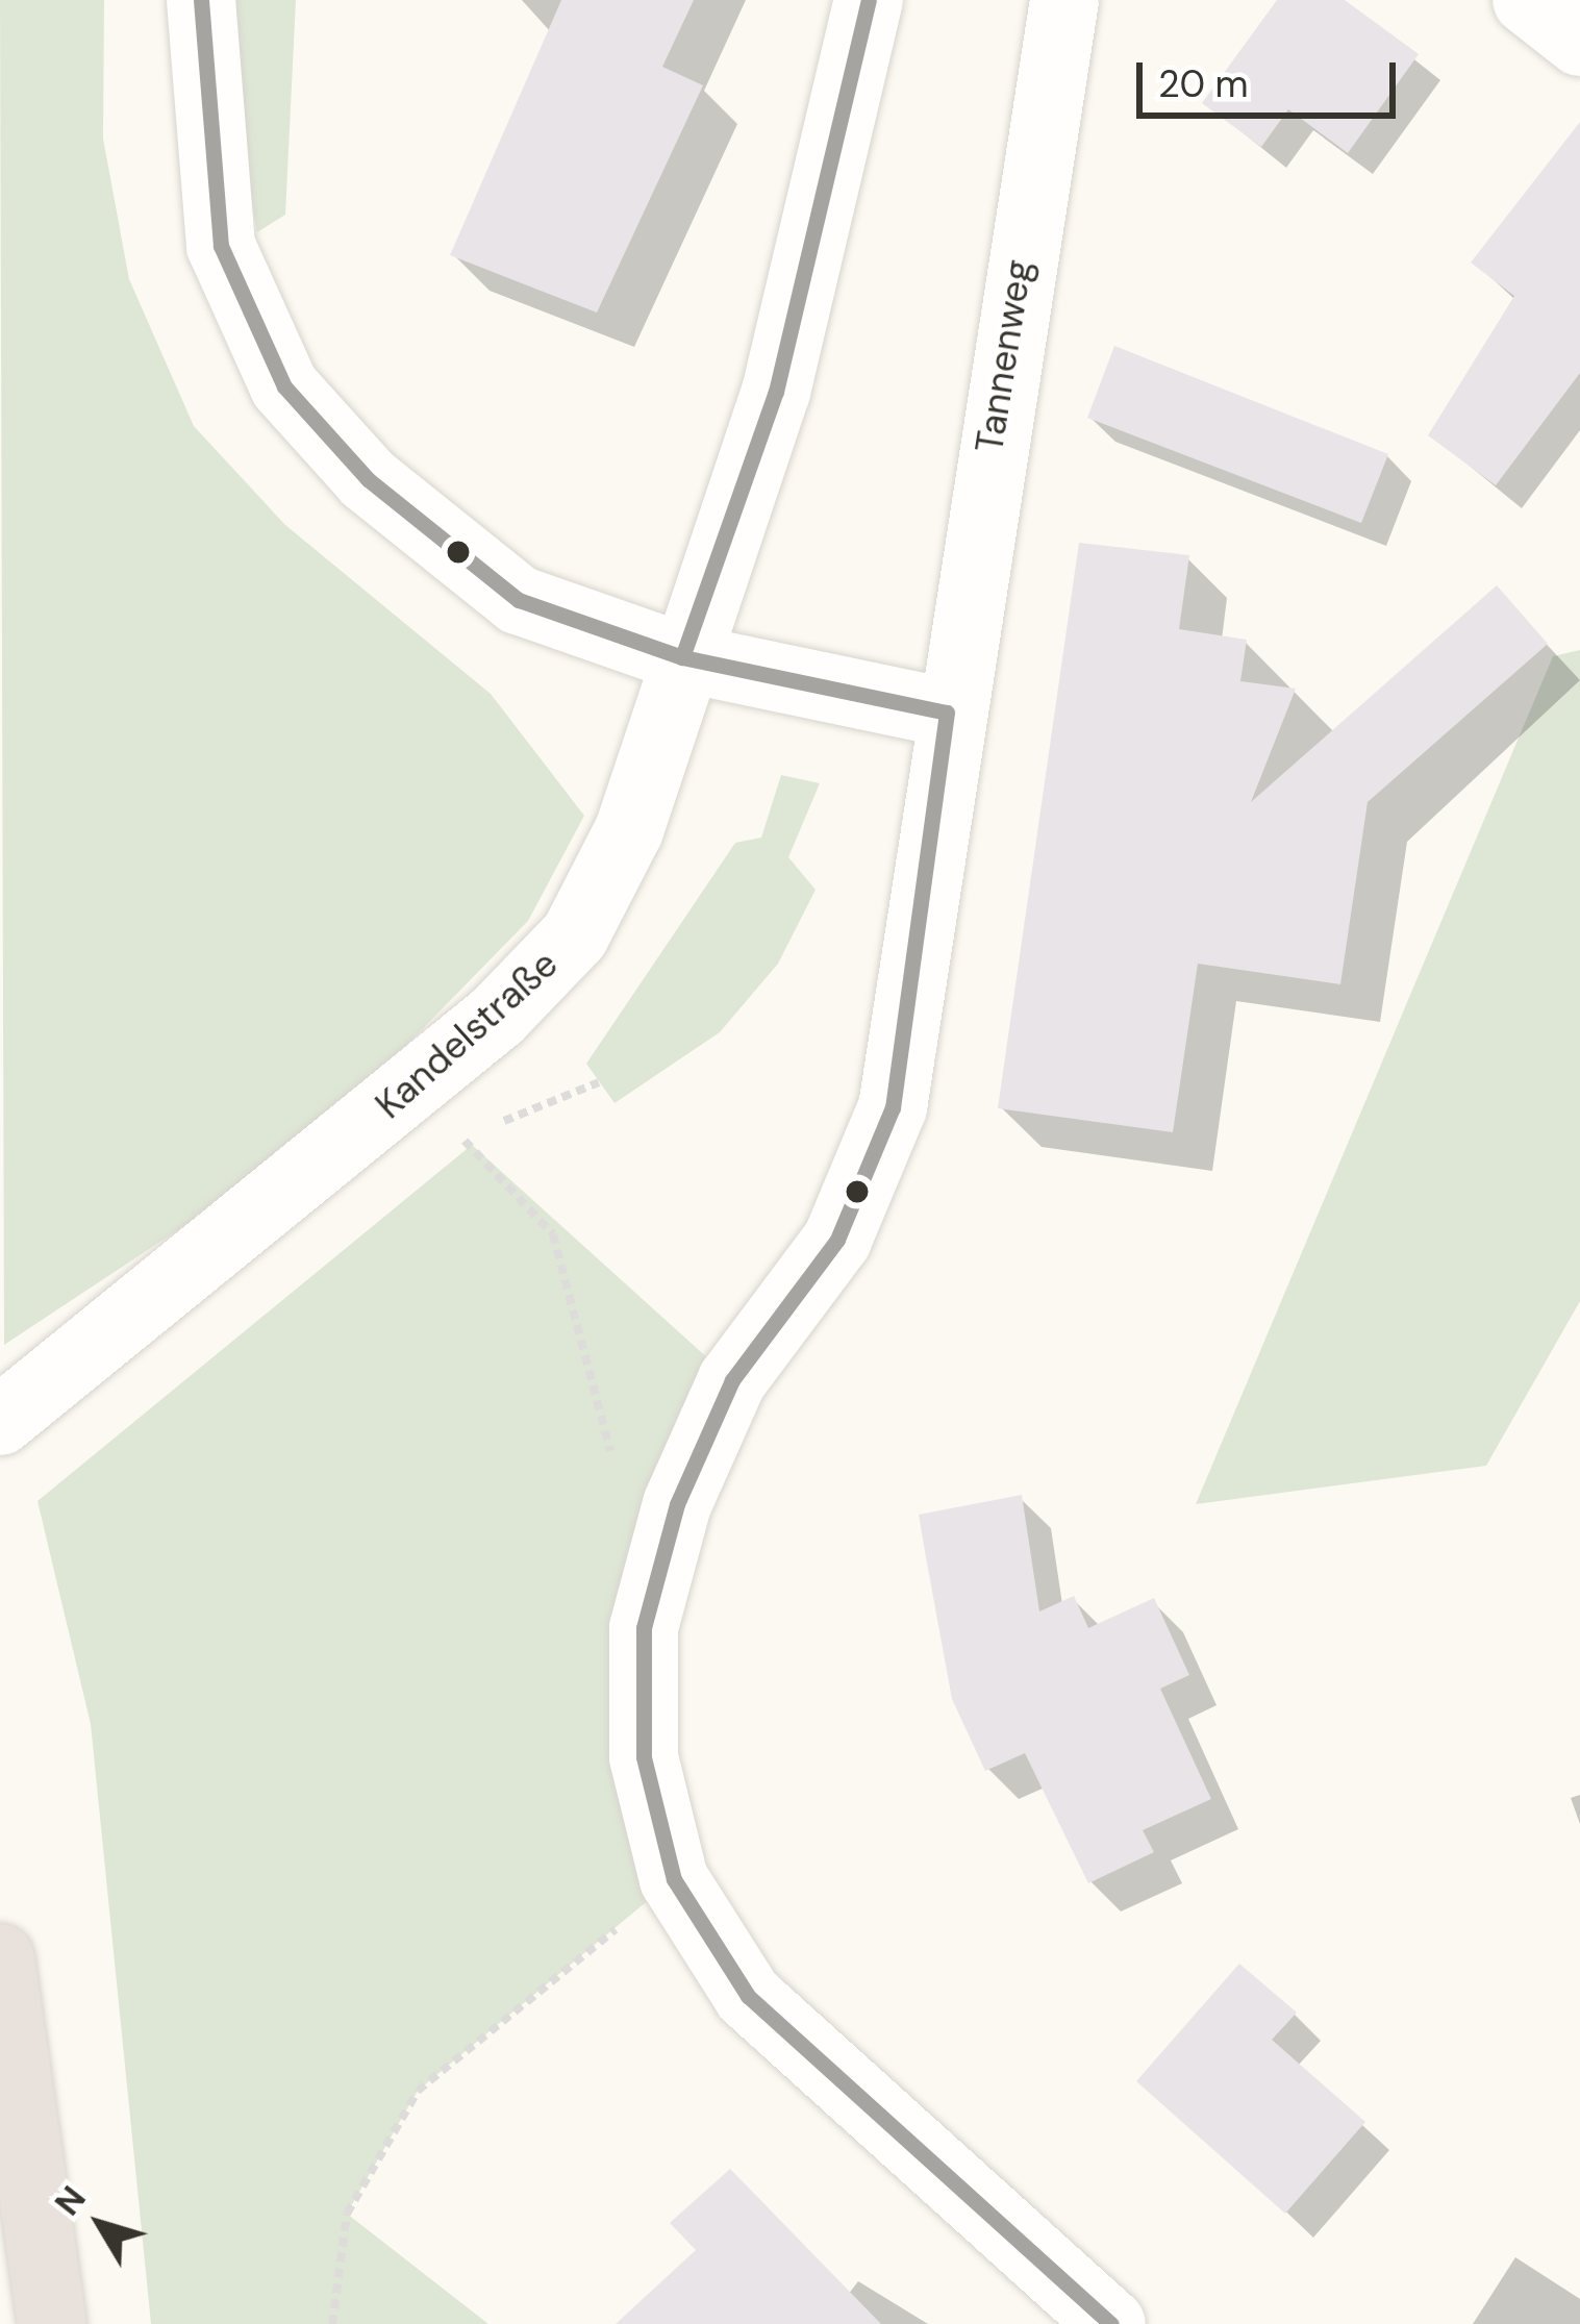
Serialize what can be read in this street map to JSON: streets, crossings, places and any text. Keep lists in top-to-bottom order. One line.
{"streets":{"street":["Tannenweg","Kandelstraße"]},"scale_bar":"20 m","north":"top left"}
